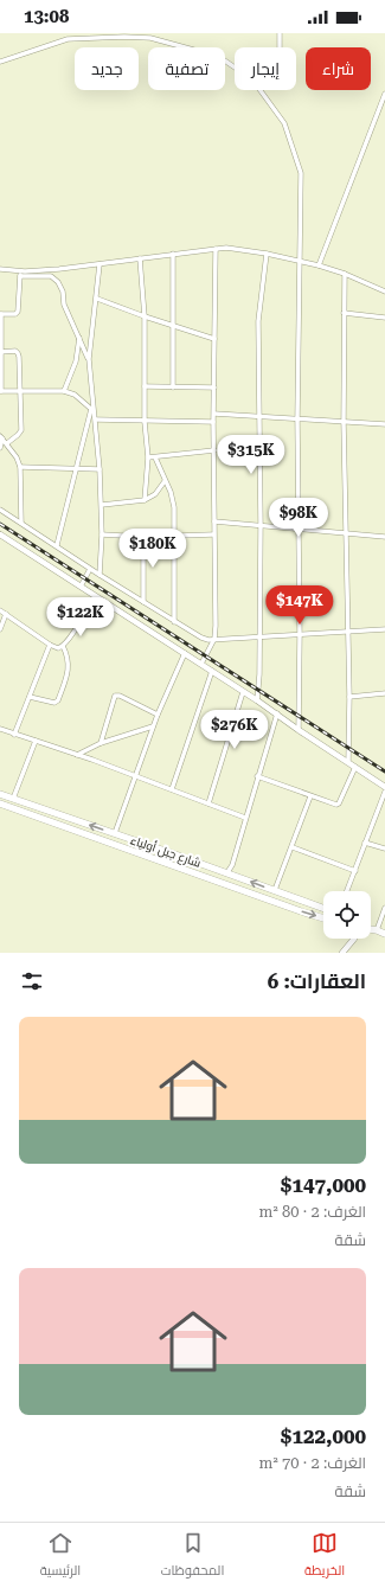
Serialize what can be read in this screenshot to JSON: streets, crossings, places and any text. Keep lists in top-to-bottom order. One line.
{"streets":{"main road":["شارع جبل أولياء"]},"page":{"status":"13:08","chip":["شراء","إيجار","تصفية","جديد"],"price":["$315K","$98K","$180K","$147K","$122K","$276K"],"heading":"العقارات: 6","list":[{"name":"$147,000","note":"الغرف: 2 · 80 m² · شقة"},{"name":"$122,000","note":"الغرف: 2 · 70 m² · شقة"}],"tabs":["الخريطة","المحفوظات","الرئيسية"]}}
